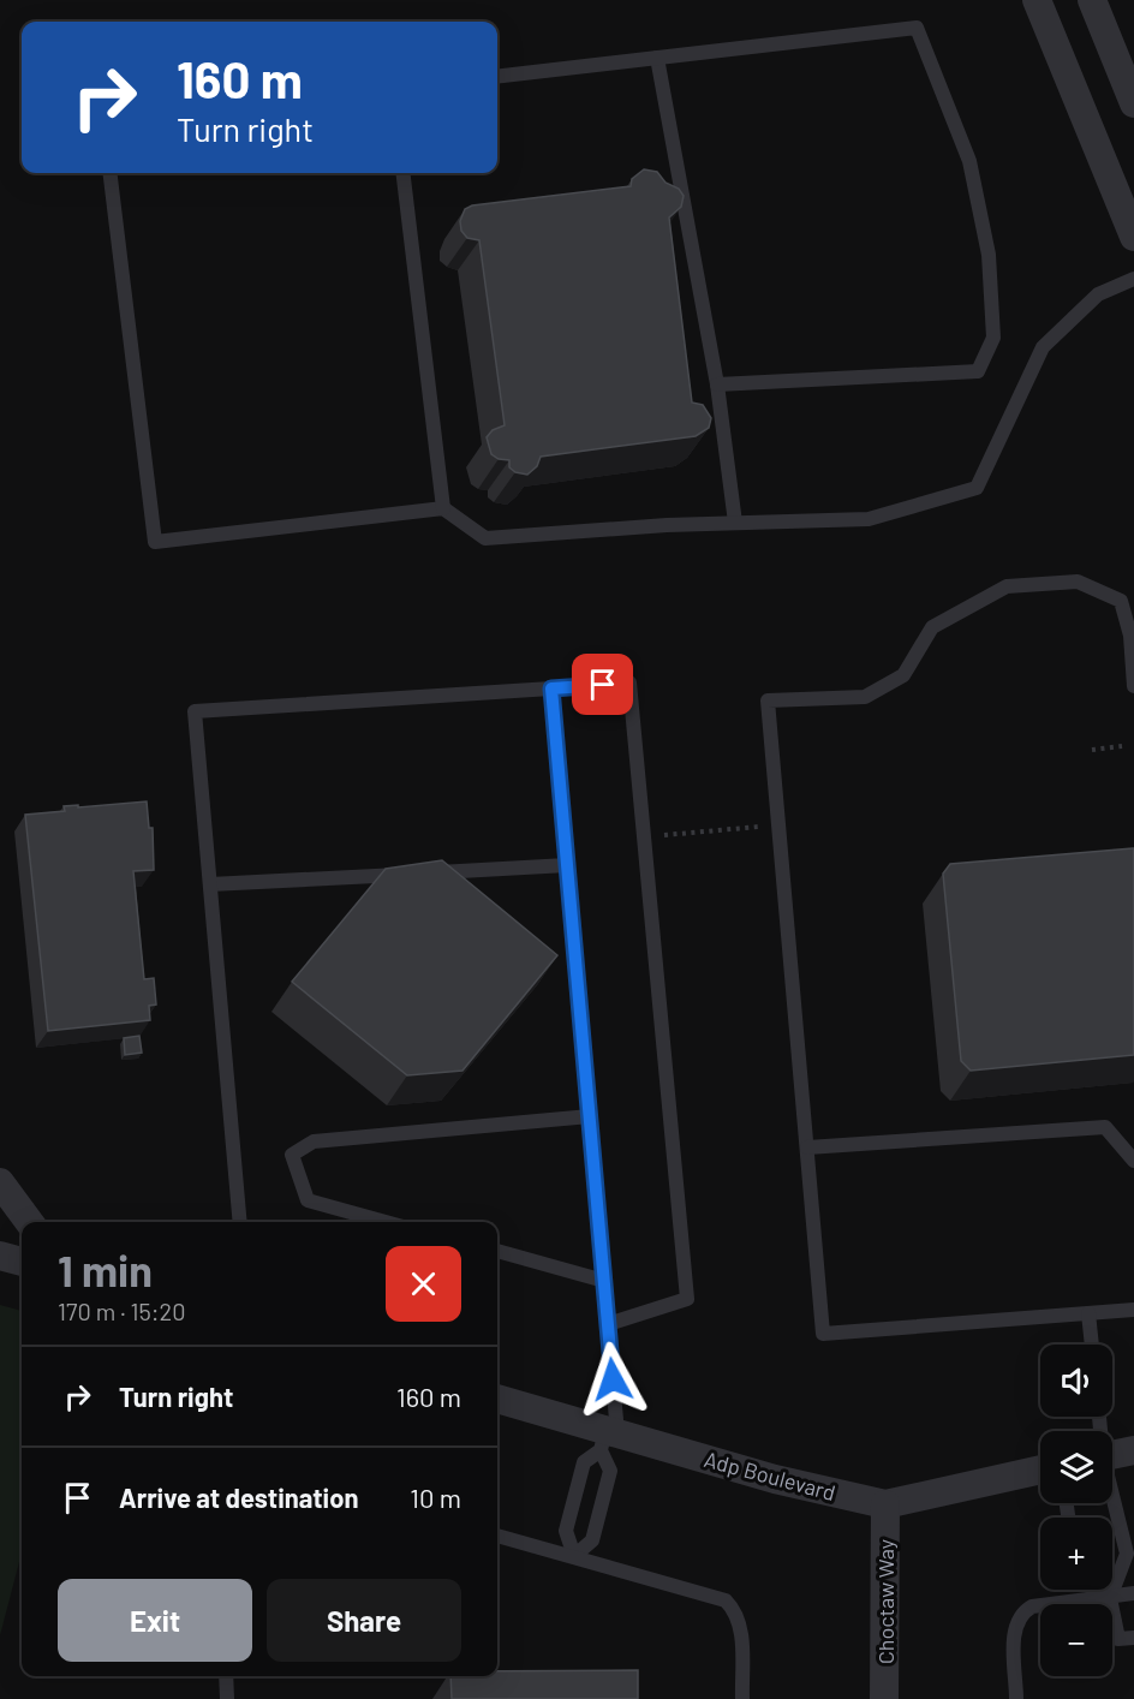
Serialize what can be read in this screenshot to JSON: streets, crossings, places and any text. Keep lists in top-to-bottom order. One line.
{"streets":{"street":["Adp Boulevard","Choctaw Way"]},"crossings":[["Adp Boulevard","Choctaw Way"]],"page":{"turn":["160 m","Turn right"],"heading":["1 min","170 m · 15:20"],"map_buttons":["+","−"],"list":[{"name":"Turn right","value":"160 m"},{"name":"Arrive at destination","value":"10 m"}],"buttons":["Exit","Share"]}}
